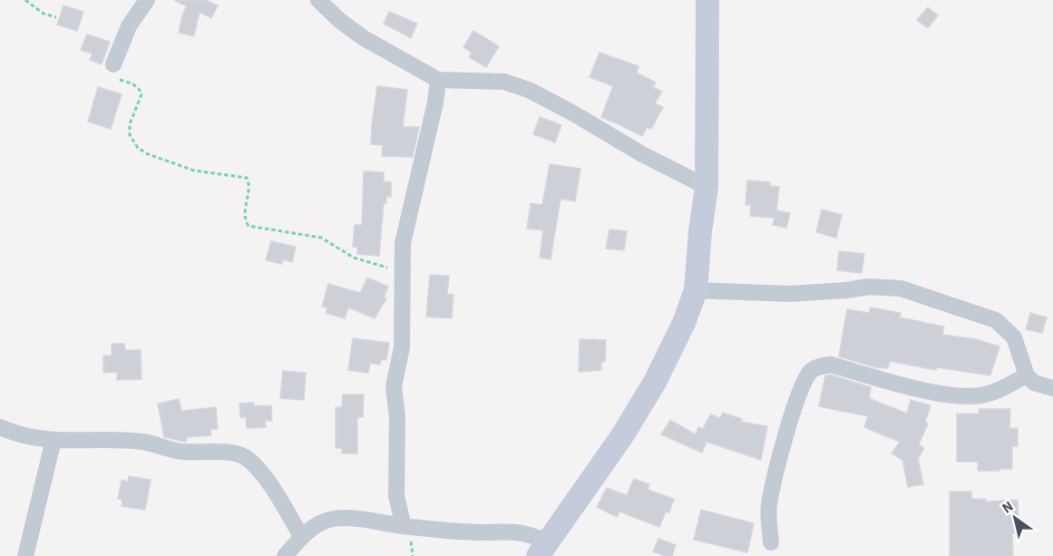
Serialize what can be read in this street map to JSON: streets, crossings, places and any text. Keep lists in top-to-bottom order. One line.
{"north":"top left"}
